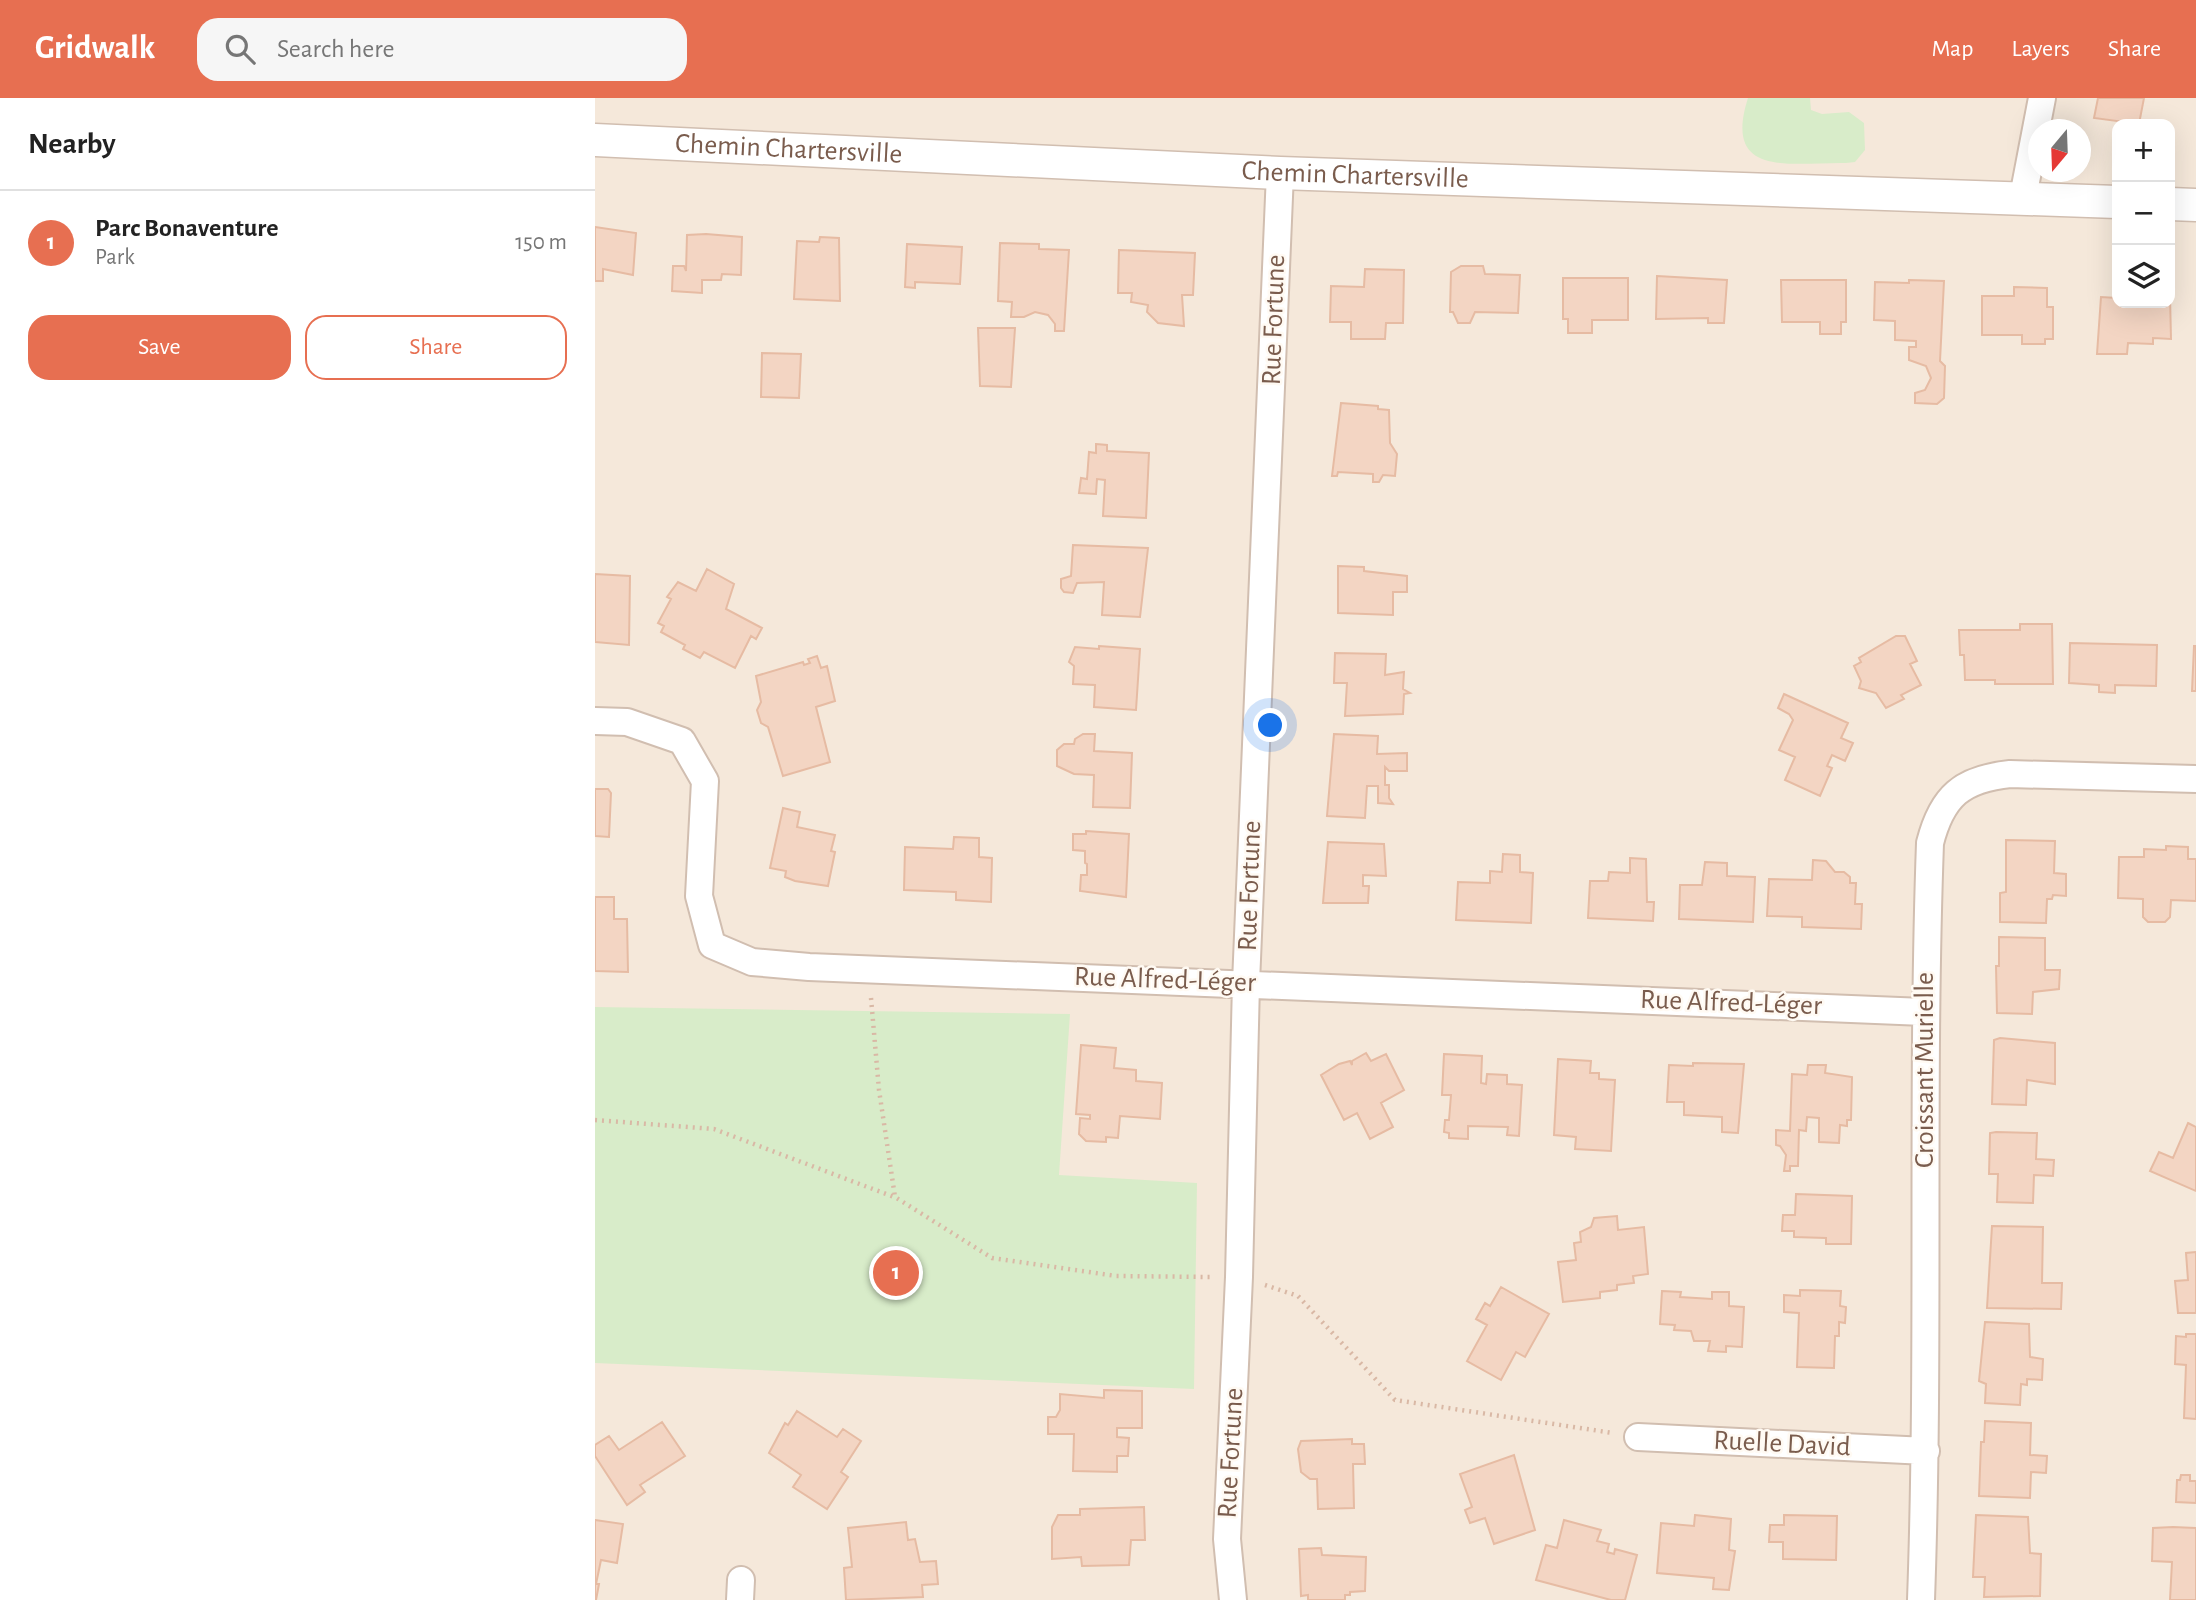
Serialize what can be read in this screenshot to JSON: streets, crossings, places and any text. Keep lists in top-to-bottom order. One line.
{"streets":{"street":["Chemin Chartersville","Rue Fortune","Rue Alfred-Léger","Croissant Murielle","Ruelle David"]},"crossings":[["Chemin Chartersville","Rue Fortune"],["Rue Fortune","Rue Alfred-Léger"],["Rue Alfred-Léger","Croissant Murielle"],["Croissant Murielle","Ruelle David"]],"north":"bottom","page":{"header":"Gridwalk","search":"Search here","nav":["Map","Layers","Share"],"heading":"Nearby","map_buttons":["+","−"],"list":[{"mark":"1","name":"Parc Bonaventure","note":"Park","value":"150 m"}],"buttons":["Save","Share"],"pins":"1"}}
